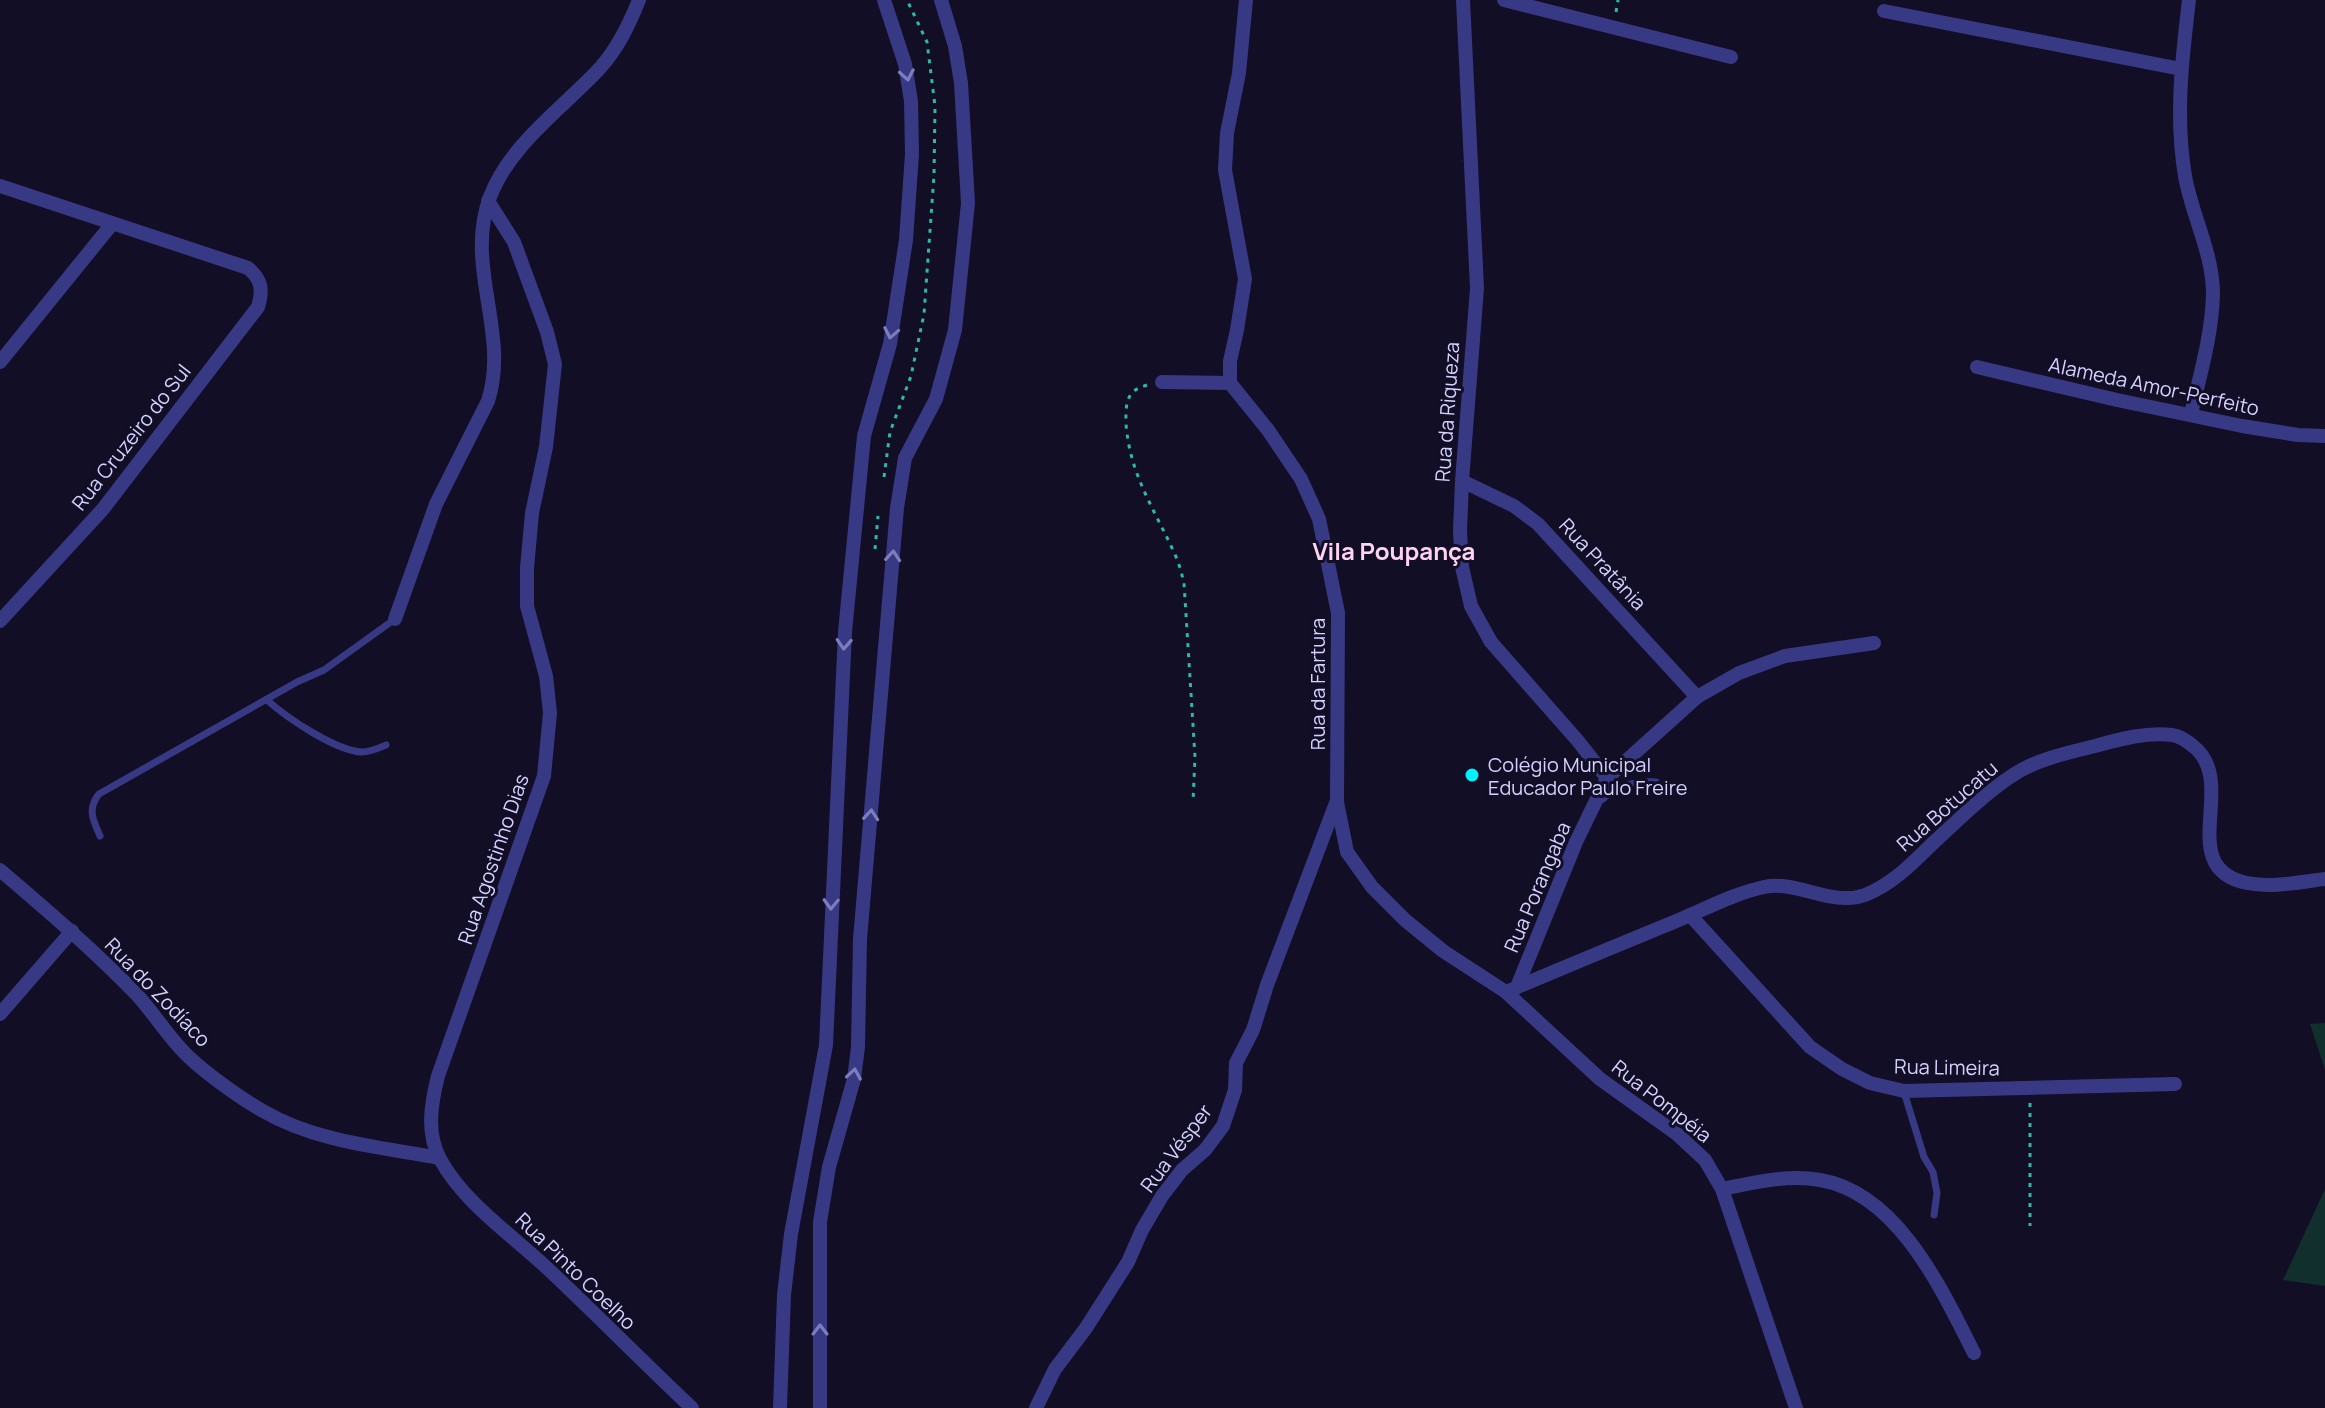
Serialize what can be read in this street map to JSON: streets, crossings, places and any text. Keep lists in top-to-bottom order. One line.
{"streets":{"street":["Alameda Amor-Perfeito","Rua da Riqueza","Rua Cruzeiro do Sul","Rua Pratânia","Rua da Fartura","Rua Botucatu","Rua Agostinho Dias","Rua Porangaba","Rua do Zodíaco","Rua Limeira","Rua Pompéia","Rua Vésper","Rua Pinto Coelho"]},"crossings":[["Rua da Riqueza","Rua Pratânia"],["Rua da Riqueza","Rua Porangaba"],["Rua Pratânia","Rua Porangaba"],["Rua da Fartura","Rua Botucatu"],["Rua da Fartura","Rua Porangaba"],["Rua da Fartura","Rua Pompéia"],["Rua da Fartura","Rua Vésper"],["Rua Botucatu","Rua Porangaba"],["Rua Botucatu","Rua Limeira"],["Rua Botucatu","Rua Pompéia"],["Rua Agostinho Dias","Rua do Zodíaco"],["Rua Agostinho Dias","Rua Pinto Coelho"],["Rua Porangaba","Rua Pompéia"],["Rua do Zodíaco","Rua Pinto Coelho"]],"districts":["Vila Poupança"],"places":["Colégio Municipal Educador Paulo Freire"]}
